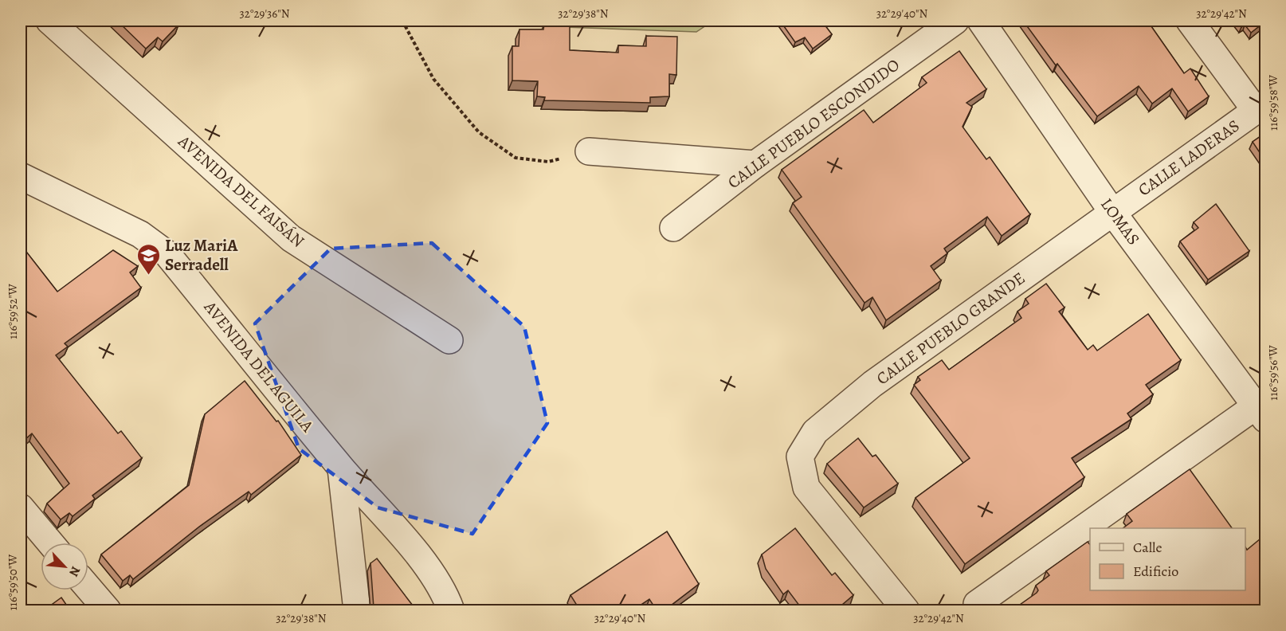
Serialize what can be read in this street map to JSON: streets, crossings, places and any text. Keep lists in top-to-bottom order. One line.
{"streets":{"street":["CALLE PUEBLO ESCONDIDO","CALLE LADERAS","AVENIDA DEL FAISÁN","LOMAS","CALLE PUEBLO GRANDE","AVENIDA DEL AGUILA"]},"crossings":[["CALLE LADERAS","LOMAS"],["CALLE LADERAS","CALLE PUEBLO GRANDE"],["LOMAS","CALLE PUEBLO GRANDE"]],"places":{"school or university":["Luz MariA Serradell"]},"legend":["Calle","Edificio"],"north":"bottom right","coordinates":["32°29'36\"N","32°29'38\"N","32°29'40\"N","32°29'42\"N","116°59'58\"W","116°59'52\"W","116°59'56\"W","116°59'50\"W"]}
